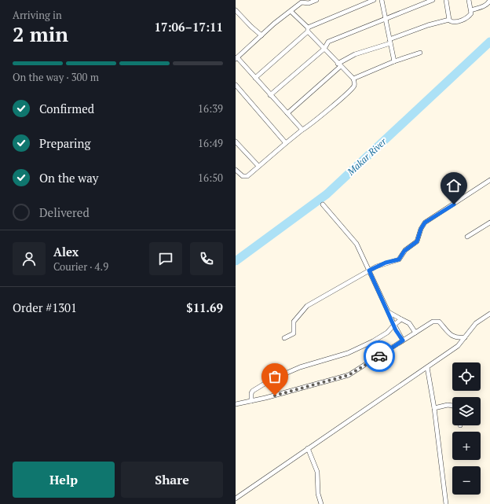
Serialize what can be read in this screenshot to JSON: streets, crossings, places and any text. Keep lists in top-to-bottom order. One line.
{"water":["Makar River"],"page":{"heading":["2 min","Arriving in","17:06–17:11"],"panel":["Alex","Courier · 4.9","Order #1301","$11.69"],"bar":"On the way · 300 m","list":[["Confirmed","16:39"],["Preparing","16:49"],["On the way","16:50"],"Delivered"],"map_buttons":["+","−"],"buttons":["Help","Share"]}}
